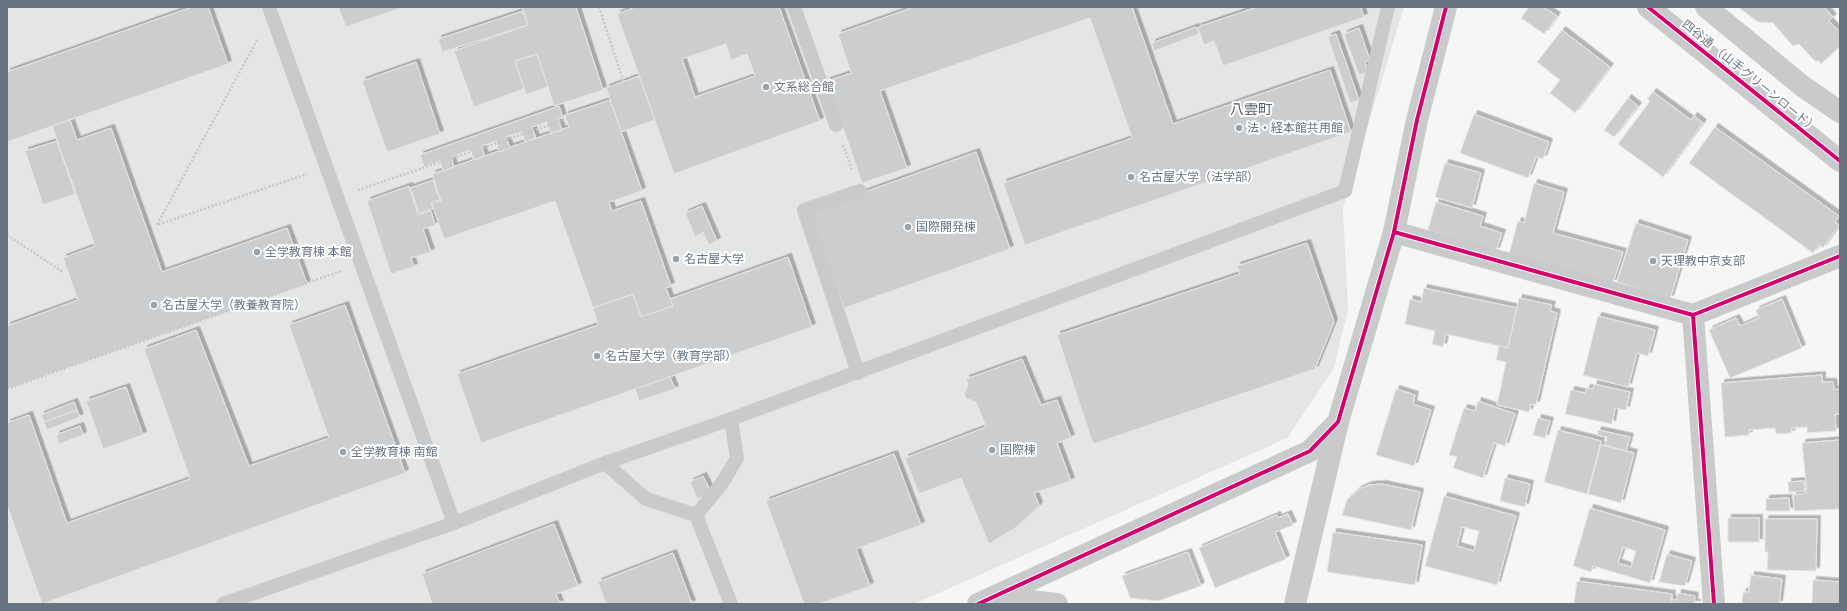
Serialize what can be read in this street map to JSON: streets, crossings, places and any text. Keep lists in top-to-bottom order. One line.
{"streets":{"street":["四谷通 （山手グリーンロード）"]},"districts":["八雲町"],"places":["文系総合館","法・経本館共用館","名古屋大学（法学部）","国際開発棟","全学教育棟 本館","名古屋大学","天理教中京支部","名古屋大学（教養教育院）","名古屋大学（教育学部）","国際棟","全学教育棟 南館"]}
